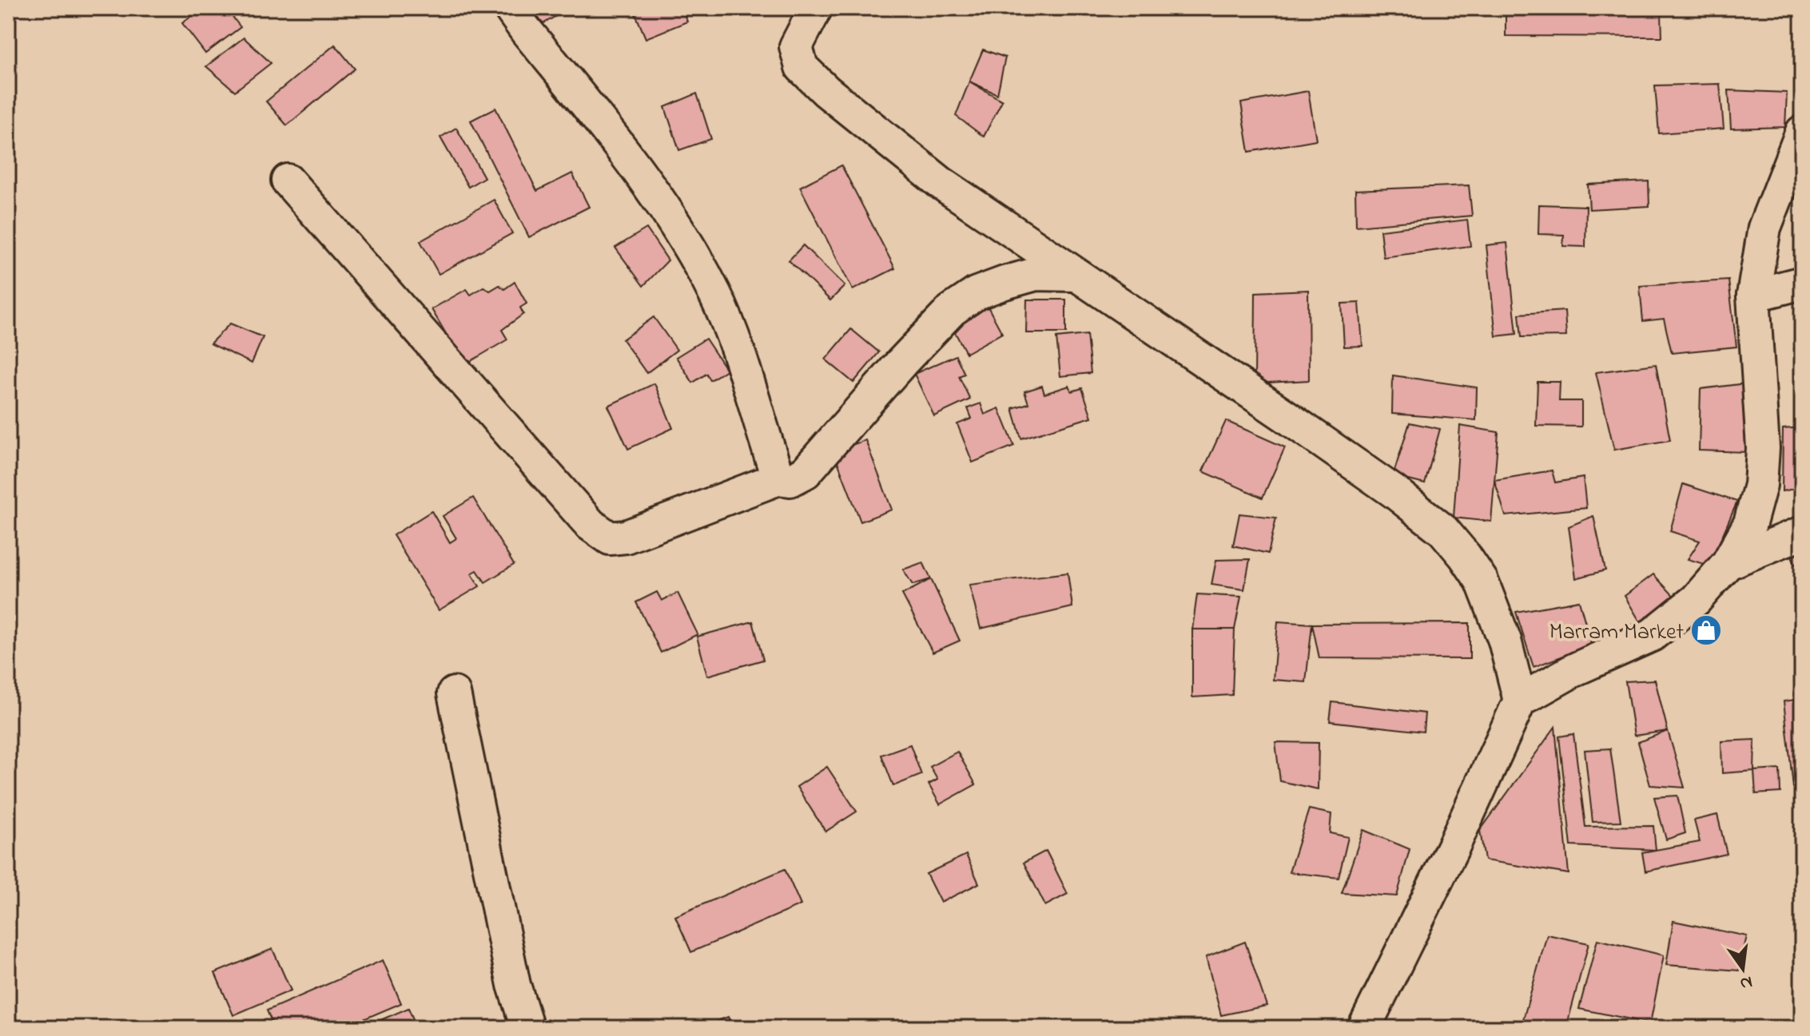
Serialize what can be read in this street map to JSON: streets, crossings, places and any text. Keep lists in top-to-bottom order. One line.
{"places":{"shop":["Marram Market"]},"north":"bottom"}
